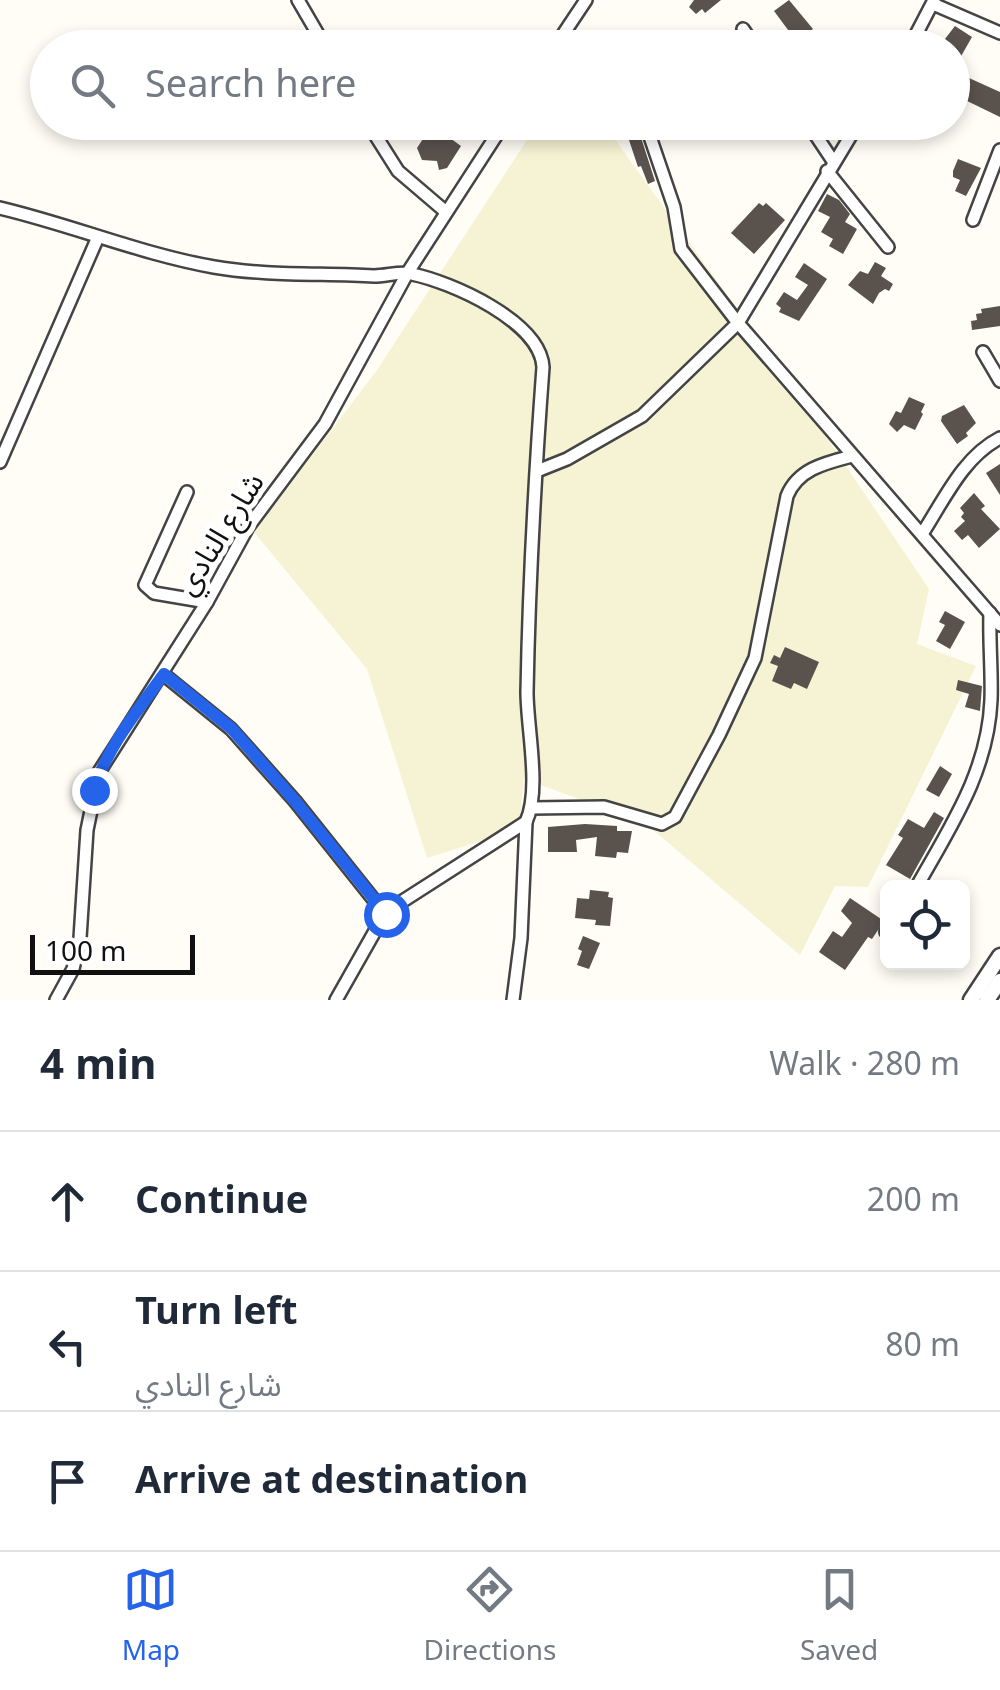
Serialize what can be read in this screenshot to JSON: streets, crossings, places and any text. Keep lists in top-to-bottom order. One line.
{"streets":{"street":["شارع النادي"]},"scale_bar":"100 m","page":{"search":"Search here","scale":"100 m","heading":["4 min","Walk · 280 m"],"list":[["Continue","200 m"],["Turn left","شارع النادي","80 m"],"Arrive at destination"],"nav":["Map","Directions","Saved"]}}
